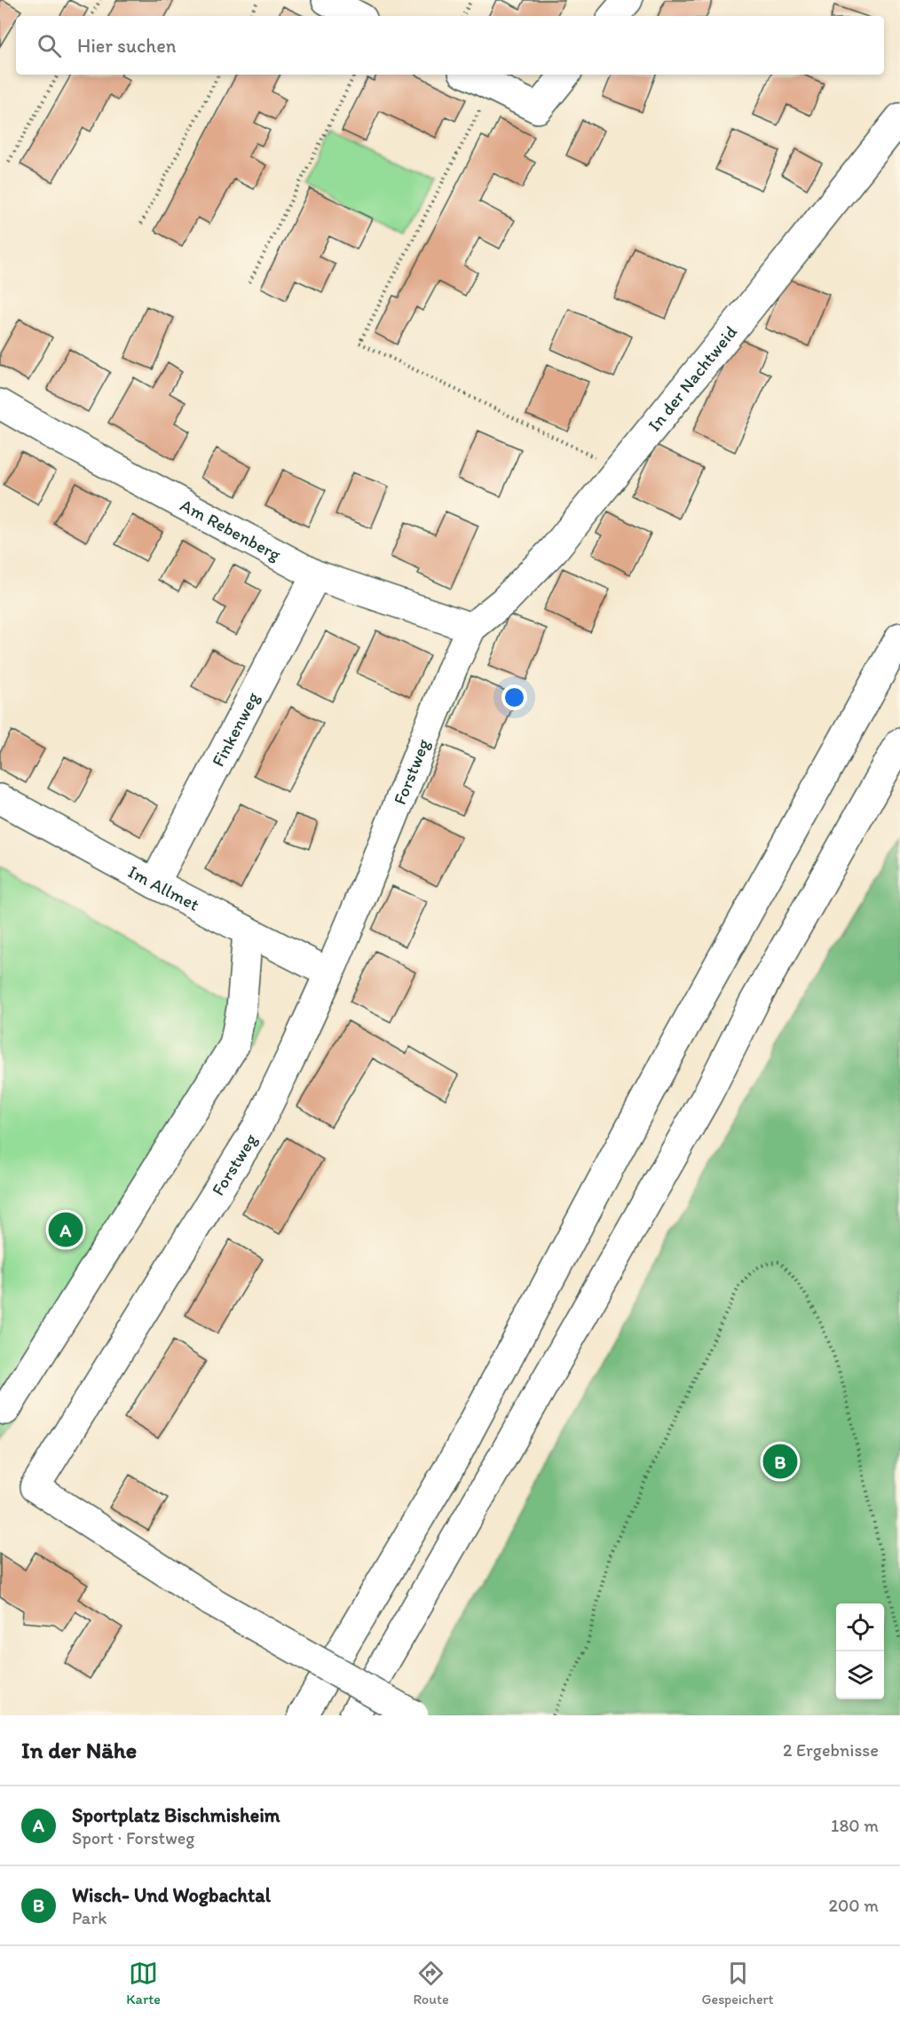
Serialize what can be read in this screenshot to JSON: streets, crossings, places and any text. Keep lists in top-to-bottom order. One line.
{"streets":{"main road":["In der Nachtweid","Am Rebenberg","Finkenweg","Forstweg","Im Allmet"]},"crossings":[["In der Nachtweid","Am Rebenberg"],["In der Nachtweid","Forstweg"],["Am Rebenberg","Finkenweg"],["Am Rebenberg","Forstweg"],["Finkenweg","Im Allmet"],["Forstweg","Im Allmet"]],"page":{"search":"Hier suchen","pins":["A","B"],"heading":["In der Nähe","2 Ergebnisse"],"list":[{"mark":"A","name":"Sportplatz Bischmisheim","note":"Sport · Forstweg","value":"180 m"},{"mark":"B","name":"Wisch- Und Wogbachtal","note":"Park","value":"200 m"}],"nav":["Karte","Route","Gespeichert"]}}
